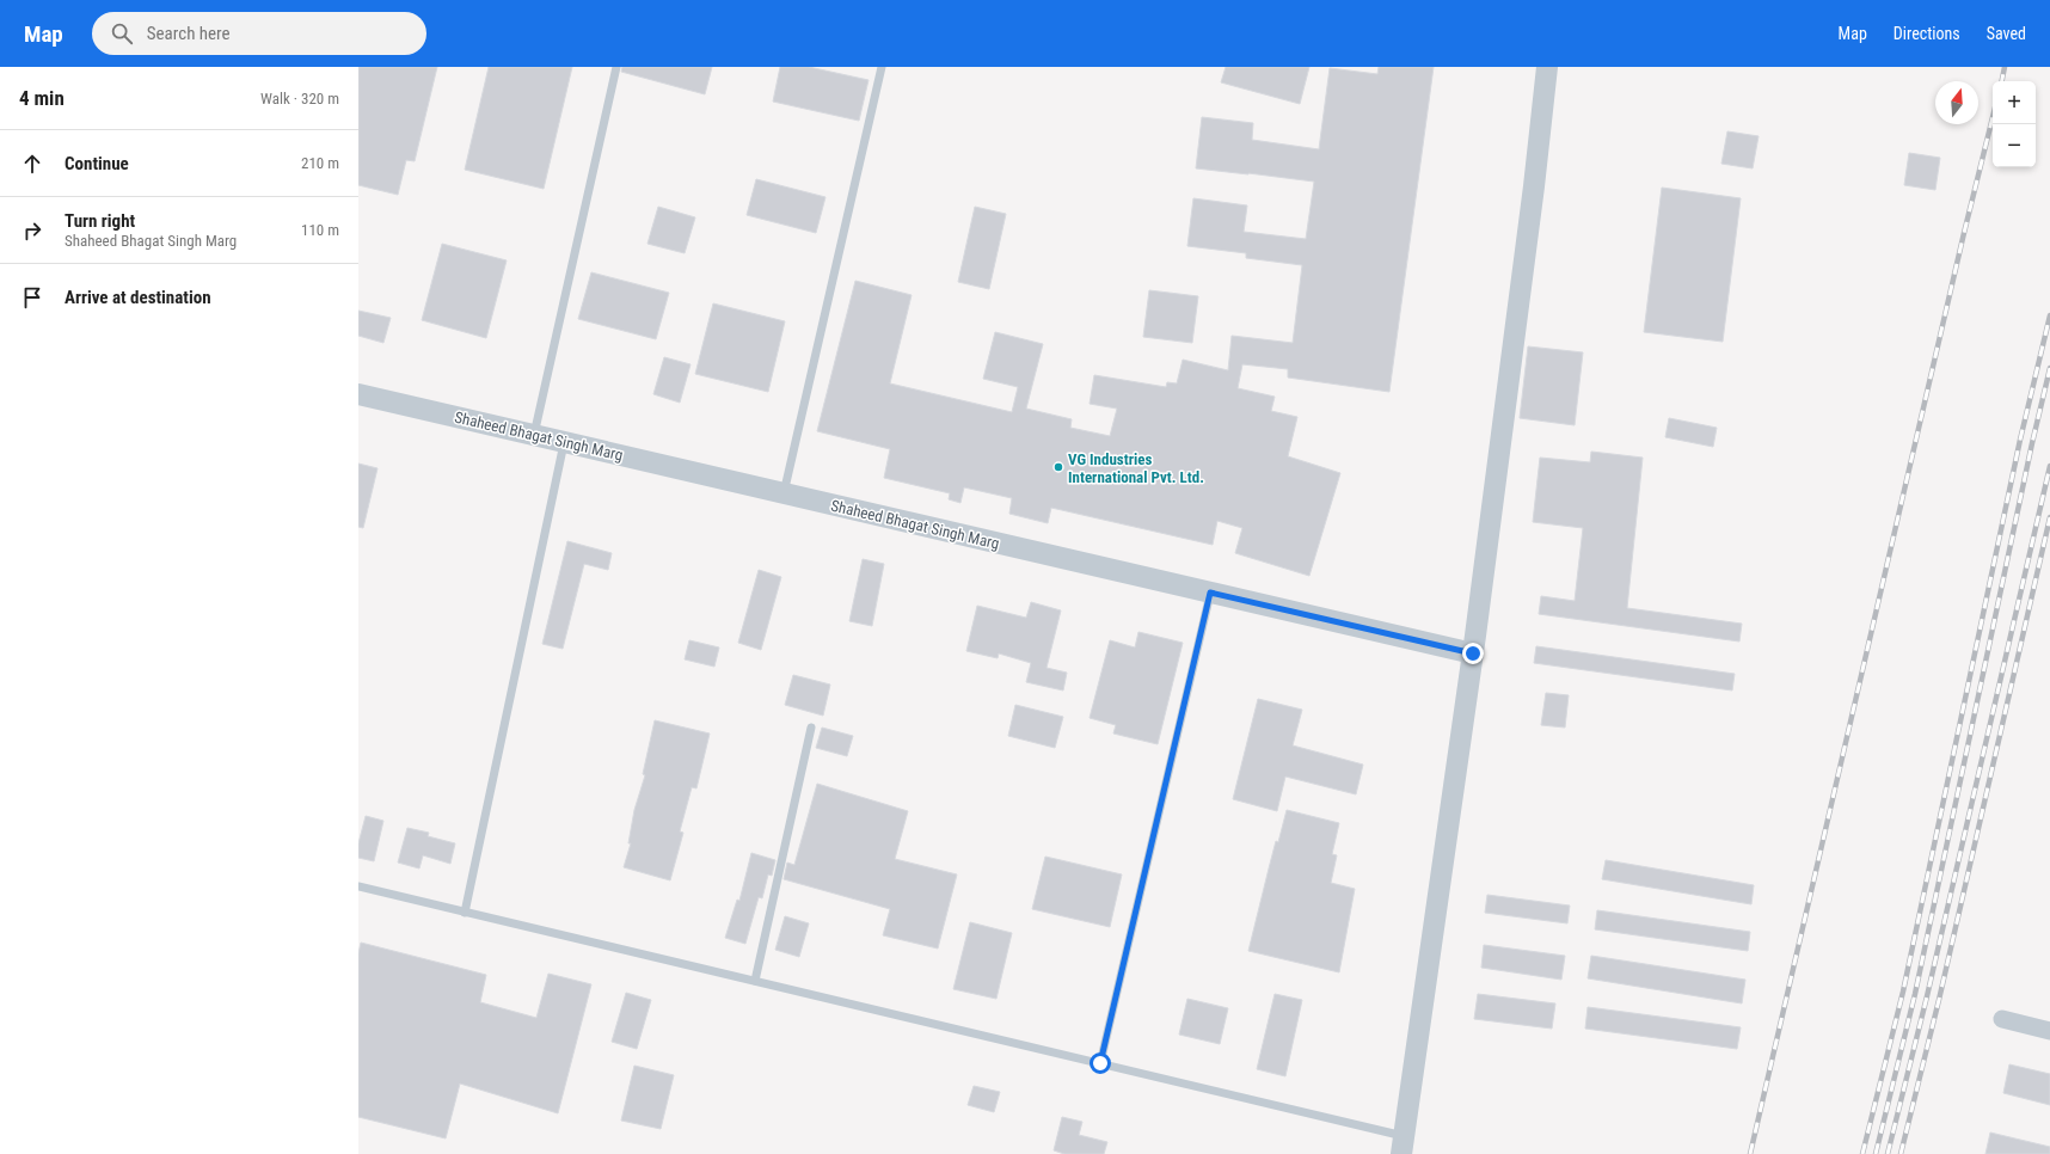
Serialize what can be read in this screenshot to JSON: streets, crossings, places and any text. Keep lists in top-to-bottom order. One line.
{"streets":{"street":["Shaheed Bhagat Singh Marg"]},"places":["VG Industries International Pvt. Ltd."],"north":"top","page":{"header":"Map","search":"Search here","nav":["Map","Directions","Saved"],"heading":["4 min","Walk · 320 m"],"map_buttons":["+","−"],"list":[["Continue","210 m"],["Turn right","Shaheed Bhagat Singh Marg","110 m"],"Arrive at destination"]}}
